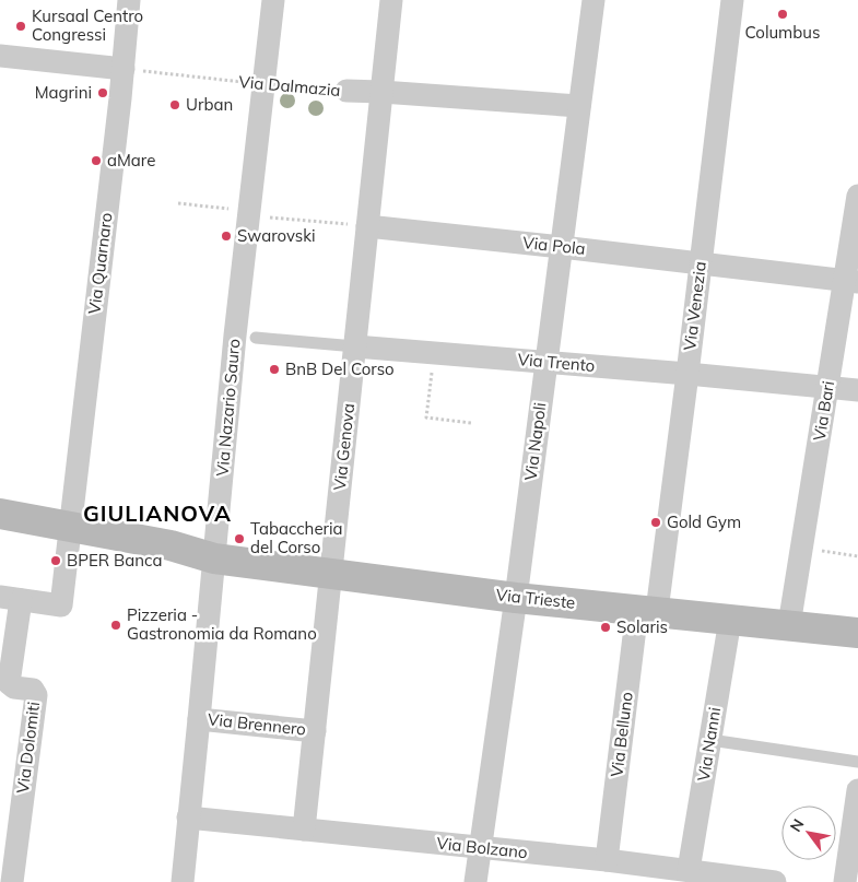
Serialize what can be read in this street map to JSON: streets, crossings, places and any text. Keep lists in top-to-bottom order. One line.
{"streets":{"street":["Via Dalmazia","Via Pola","Via Quarnaro","Via Venezia","Via Trento","Via Nazario Sauro","Via Bari","Via Napoli","Via Genova","Via Trieste","Via Brennero","Via Belluno","Via Nanni","Via Dolomiti","Via Bolzano"]},"crossings":[["Via Dalmazia","Via Quarnaro"],["Via Dalmazia","Via Nazario Sauro"],["Via Dalmazia","Via Napoli"],["Via Dalmazia","Via Genova"],["Via Pola","Via Venezia"],["Via Pola","Via Bari"],["Via Pola","Via Napoli"],["Via Pola","Via Genova"],["Via Quarnaro","Via Trieste"],["Via Quarnaro","Via Dolomiti"],["Via Venezia","Via Trento"],["Via Venezia","Via Trieste"],["Via Venezia","Via Belluno"],["Via Trento","Via Bari"],["Via Trento","Via Napoli"],["Via Trento","Via Genova"],["Via Nazario Sauro","Via Trieste"],["Via Nazario Sauro","Via Brennero"],["Via Nazario Sauro","Via Bolzano"],["Via Bari","Via Trieste"],["Via Napoli","Via Trieste"],["Via Napoli","Via Bolzano"],["Via Genova","Via Trieste"],["Via Genova","Via Brennero"],["Via Genova","Via Bolzano"],["Via Trieste","Via Belluno"],["Via Trieste","Via Nanni"],["Via Belluno","Via Bolzano"],["Via Nanni","Via Bolzano"]],"districts":["GIULIANOVA"],"places":["Columbus","Kursaal Centro Congressi","Magrini","Urban","aMare","Swarovski","BnB Del Corso","Gold Gym","Tabaccheria del Corso","BPER Banca","Pizzeria - Gastronomia da Romano","Solaris"],"north":"top left"}
